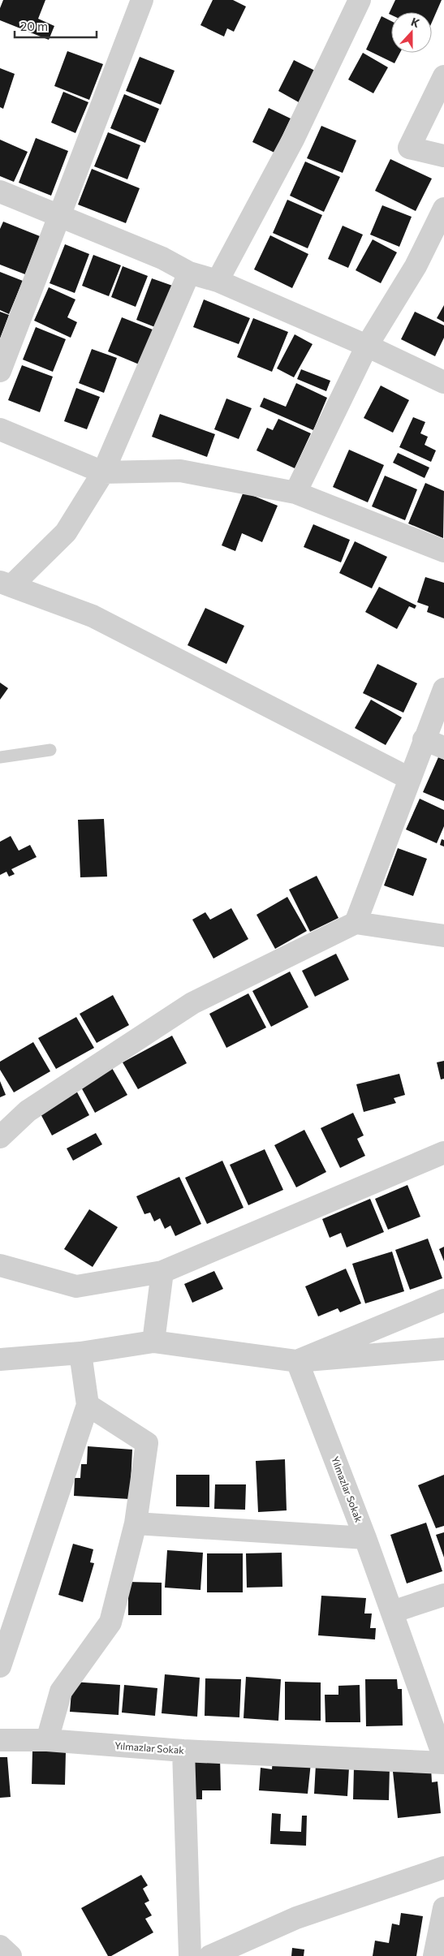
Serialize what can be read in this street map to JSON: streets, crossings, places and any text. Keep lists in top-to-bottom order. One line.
{"streets":{"street":["Yılmazlar Sokak"]},"scale_bar":"20 m","north":"top"}
